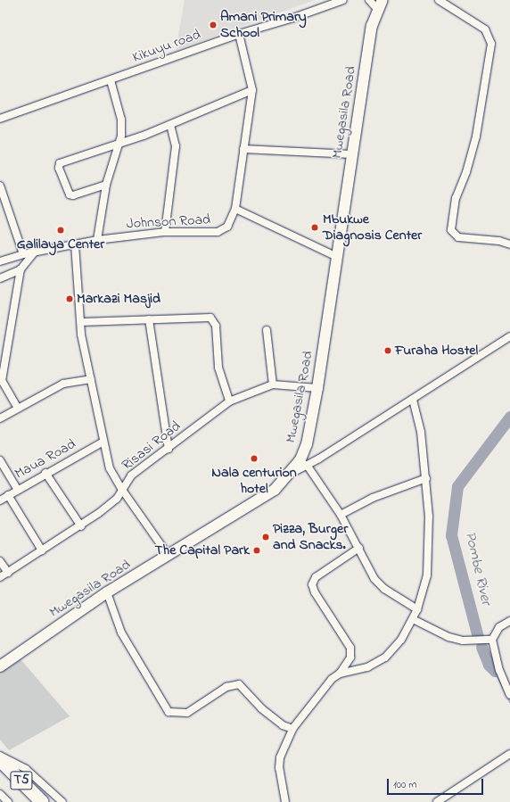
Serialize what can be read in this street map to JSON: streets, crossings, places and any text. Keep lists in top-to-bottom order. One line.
{"streets":{"highway":["T5"],"street":["Kikuyu road","Mwegasila Road","Johnson Road","Risasi Road","Maua Road"]},"crossings":[["Kikuyu road","Johnson Road"],["Mwegasila Road","Risasi Road"]],"water":["Pombe River"],"places":["Amani Primary School","Mbukwe Diagnosis Center","Galilaya Center","Markazi Masjid","Furaha Hostel","Nala centurion hotel","Pizza, Burger and Snacks.","The Capital Park"],"scale_bar":"100 m"}
